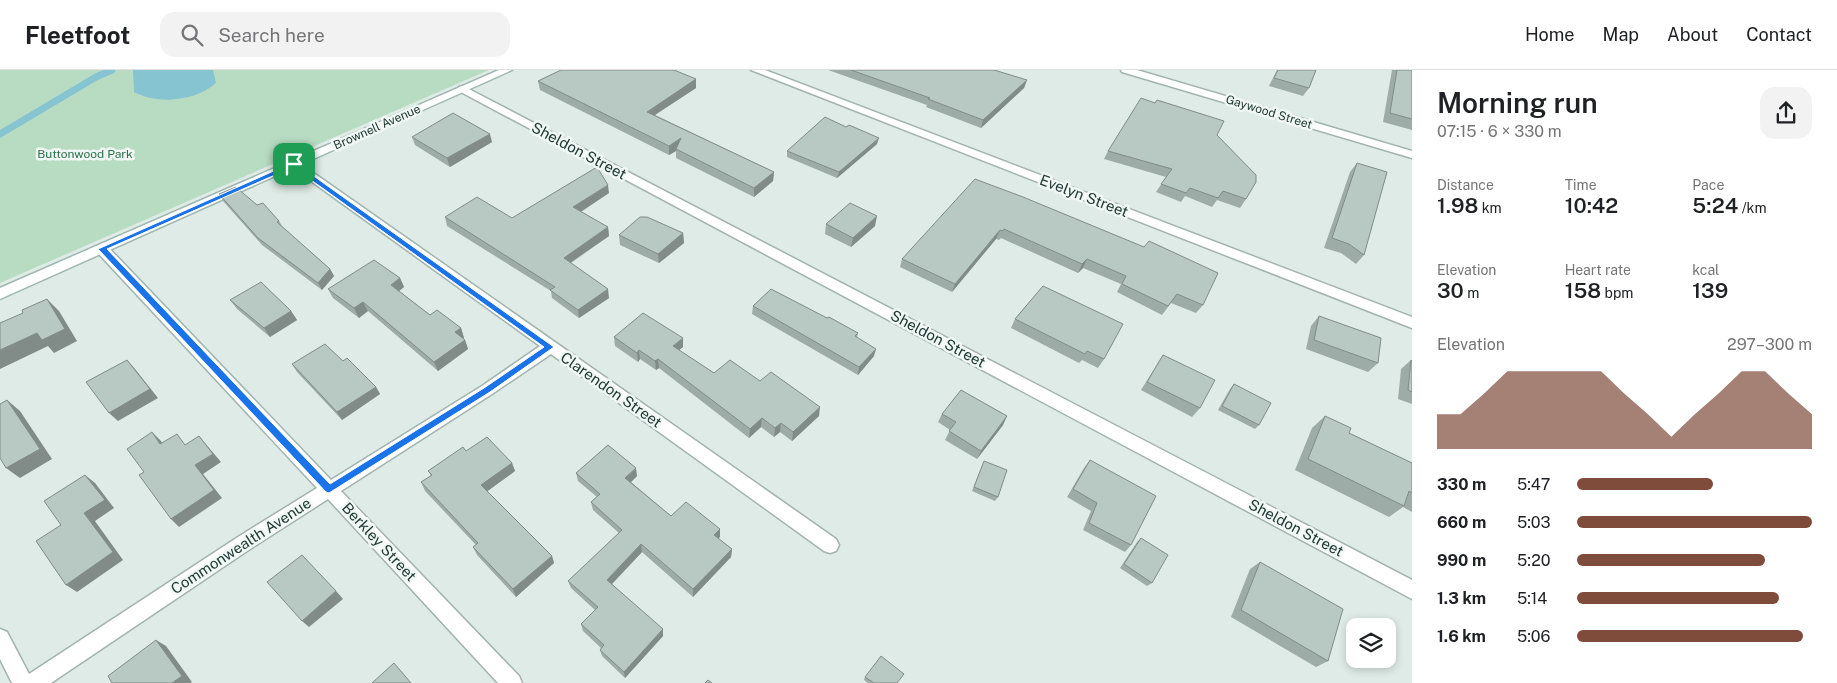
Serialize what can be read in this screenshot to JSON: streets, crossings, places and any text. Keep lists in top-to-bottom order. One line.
{"streets":{"street":["Gaywood Street","Brownell Avenue","Sheldon Street","Evelyn Street","Clarendon Street","Berkley Street","Commonwealth Avenue"]},"crossings":[["Brownell Avenue","Sheldon Street"],["Brownell Avenue","Clarendon Street"],["Brownell Avenue","Berkley Street"],["Clarendon Street","Commonwealth Avenue"],["Berkley Street","Commonwealth Avenue"]],"parks":["Buttonwood Park"],"page":{"header":"Fleetfoot","search":"Search here","nav":["Home","Map","About","Contact"],"heading":["Morning run","07:15 · 6 × 330 m"],"stats":[["Distance","1.98 km"],["Time","10:42"],["Pace","5:24 /km"],["Elevation","30 m"],["Heart rate","158 bpm"],["kcal","139"]],"chart":["Elevation","297–300 m"],"list":[{"name":"330 m","note":"5:47"},{"name":"660 m","note":"5:03"},{"name":"990 m","note":"5:20"},{"name":"1.3 km","note":"5:14"},{"name":"1.6 km","note":"5:06"}]}}
